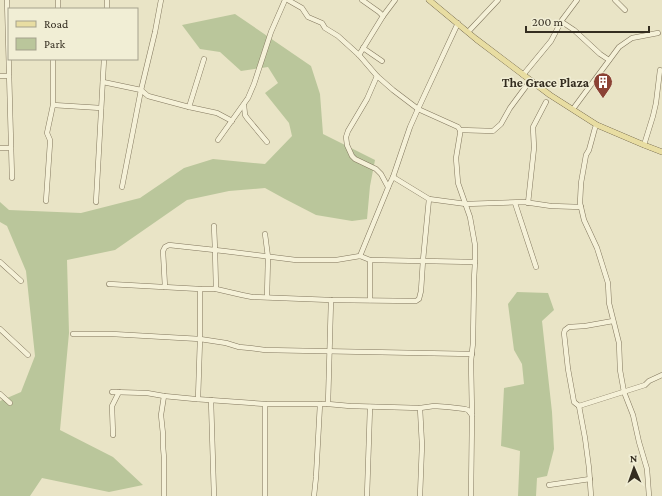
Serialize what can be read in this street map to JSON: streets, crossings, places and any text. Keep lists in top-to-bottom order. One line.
{"places":{"building":["The Grace Plaza"]},"legend":["Road","Park"],"scale_bar":"200 m","north":"top"}
